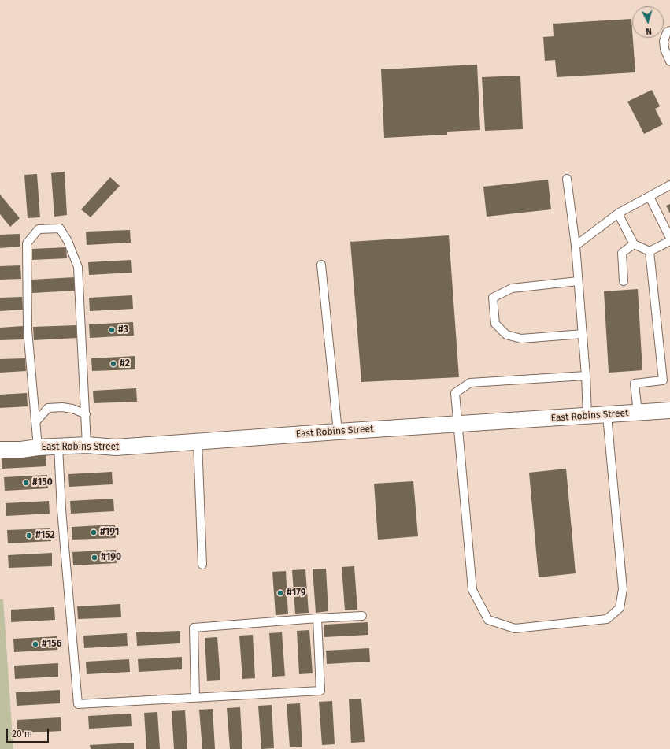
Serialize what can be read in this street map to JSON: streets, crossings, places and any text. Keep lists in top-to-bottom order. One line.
{"streets":{"street":["East Robins Street"]},"places":["#3","#2","#150","#191","#152","#190","#179","#156"],"scale_bar":"20 m","north":"bottom"}
